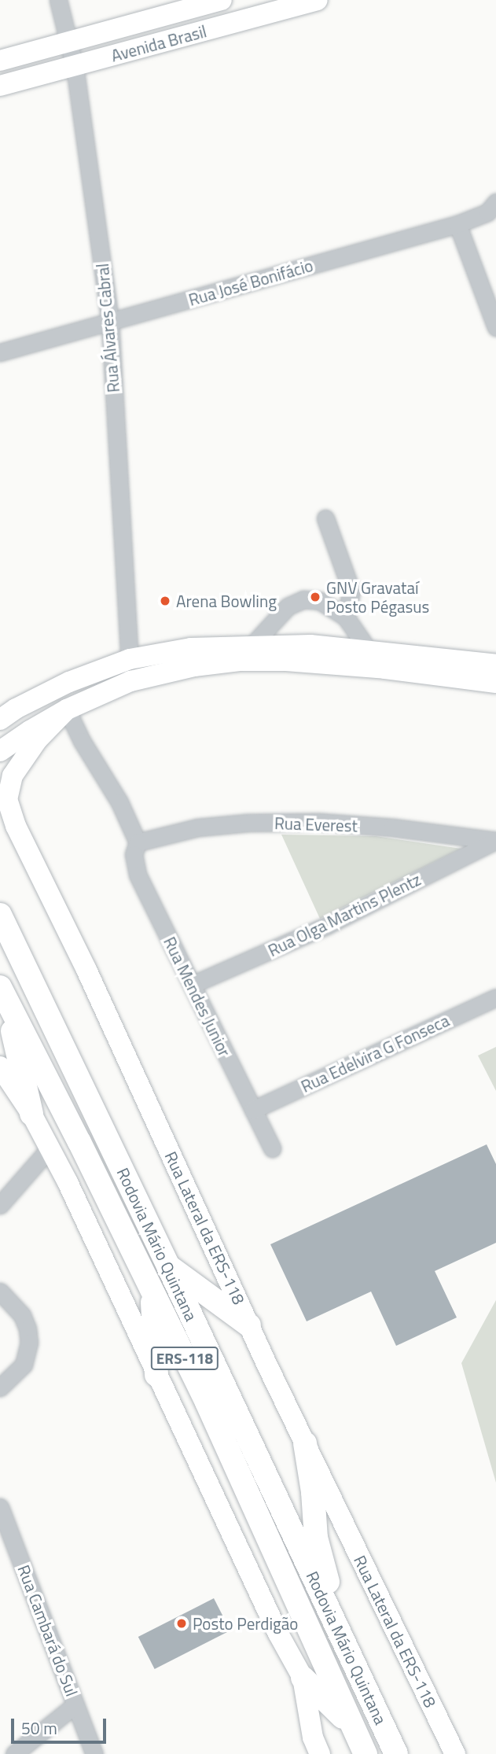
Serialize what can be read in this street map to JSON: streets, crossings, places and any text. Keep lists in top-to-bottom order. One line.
{"streets":{"highway":["Rodovia Mário Quintana","ERS-118"],"main road":["Avenida Brasil","Rua Lateral da ERS-118"],"street":["Rua José Bonifácio","Rua Álvares Cabral","Rua Everest","Rua Olga Martins Plentz","Rua Mendes Junior","Rua Edelvira G Fonseca","Rua Cambará do Sul"]},"crossings":[["Avenida Brasil","Rua Álvares Cabral"],["Rua José Bonifácio","Rua Álvares Cabral"],["Rua Everest","Rua Olga Martins Plentz"],["Rua Everest","Rua Mendes Junior"],["Rua Olga Martins Plentz","Rua Mendes Junior"],["Rua Mendes Junior","Rua Edelvira G Fonseca"]],"places":["GNV Gravataí Posto Pégasus","Arena Bowling","Posto Perdigão"],"scale_bar":"50 m"}
